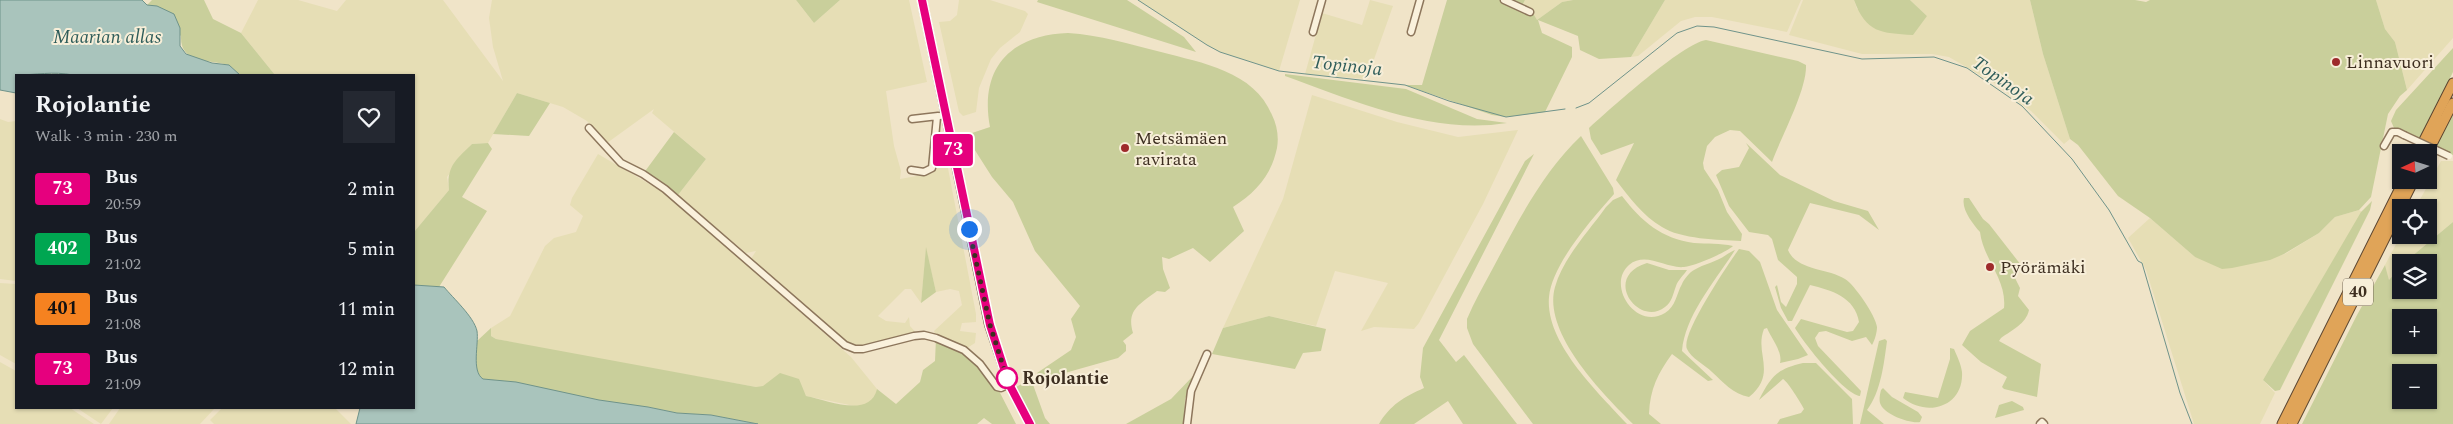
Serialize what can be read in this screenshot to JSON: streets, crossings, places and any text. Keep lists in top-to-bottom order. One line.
{"streets":{"highway":["40"]},"water":["Maarian allas","Topinoja"],"places":["Linnavuori","Metsämäen ravirata","Pyörämäki","Rojolantie"],"lines":["bus line 73"],"north":"left","page":{"on_map":"73","heading":["Rojolantie","Walk · 3 min · 230 m"],"map_buttons":["+","−"],"list":[{"mark":"73","name":"Bus","note":"20:59","value":"2 min"},{"mark":"402","name":"Bus","note":"21:02","value":"5 min"},{"mark":"401","name":"Bus","note":"21:08","value":"11 min"},{"mark":"73","name":"Bus","note":"21:09","value":"12 min"}]}}
